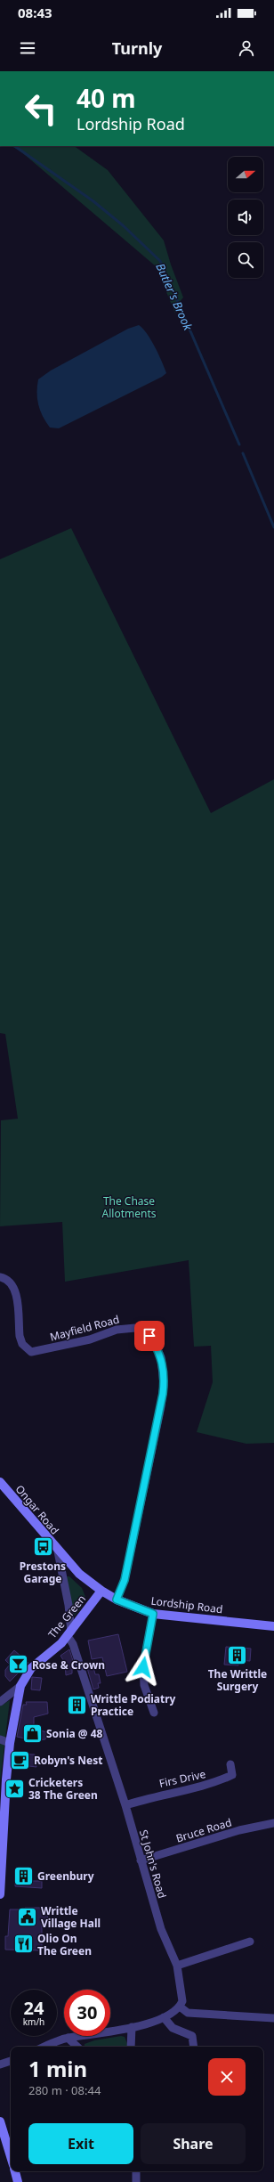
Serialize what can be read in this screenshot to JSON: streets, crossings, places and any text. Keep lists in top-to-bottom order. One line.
{"streets":{"street":["Mayfield Road","Ongar Road","Lordship Road","The Green","Firs Drive","Bruce Road","St John's Road"]},"crossings":[["Mayfield Road","Lordship Road"],["Ongar Road","Lordship Road"],["Ongar Road","The Green"],["Ongar Road","St John's Road"],["Lordship Road","The Green"],["The Green","St John's Road"],["Firs Drive","St John's Road"],["Bruce Road","St John's Road"]],"water":["Butler's Brook"],"parks":["The Chase Allotments"],"places":{"bus stop":["Prestons Garage"],"building":["The Writtle Surgery","Writtle Podiatry Practice","Greenbury"],"bar":["Rose & Crown"],"shop":["Sonia @ 48"],"cafe":["Robyn's Nest"],"place":["Cricketers 38 The Green"],"public building":["Writtle Village Hall"],"restaurant":["Olio On The Green"]},"north":"right","page":{"status":"08:43","header":"Turnly","turn":["40 m","Lordship Road"],"speed":"24 km/h","limit":"30","heading":["1 min","280 m · 08:44"],"buttons":["Exit","Share"]}}
